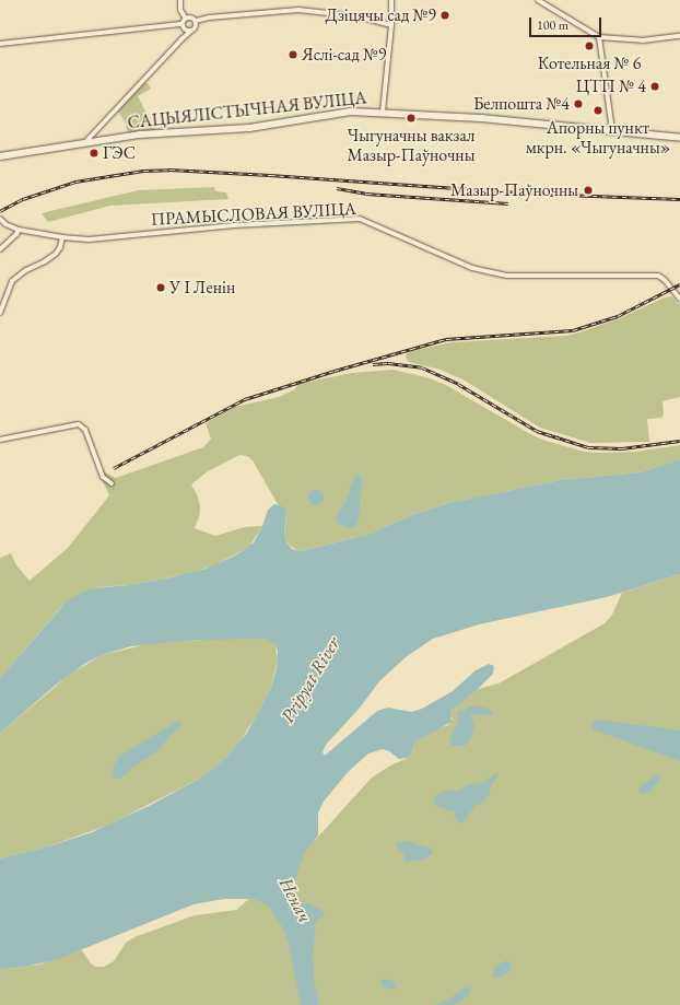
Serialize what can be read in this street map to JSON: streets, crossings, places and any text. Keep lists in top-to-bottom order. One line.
{"streets":{"street":["САЦЫЯЛІСТЫЧНАЯ ВУЛІЦА","ПРАМЫСЛОВАЯ ВУЛІЦА"]},"water":["Pripyat River","Ненач"],"places":["Дзіцячы сад №9","Котельная № 6","Яслі-сад №9","ЦТП № 4","Белпошта №4","Апорны пункт мкрн. «Чыгуначны»","Чыгуначны вакзал Мазыр-Паўночны","ГЭС","Мазыр-Паўночны","У І Ленін"],"scale_bar":"100 m"}
